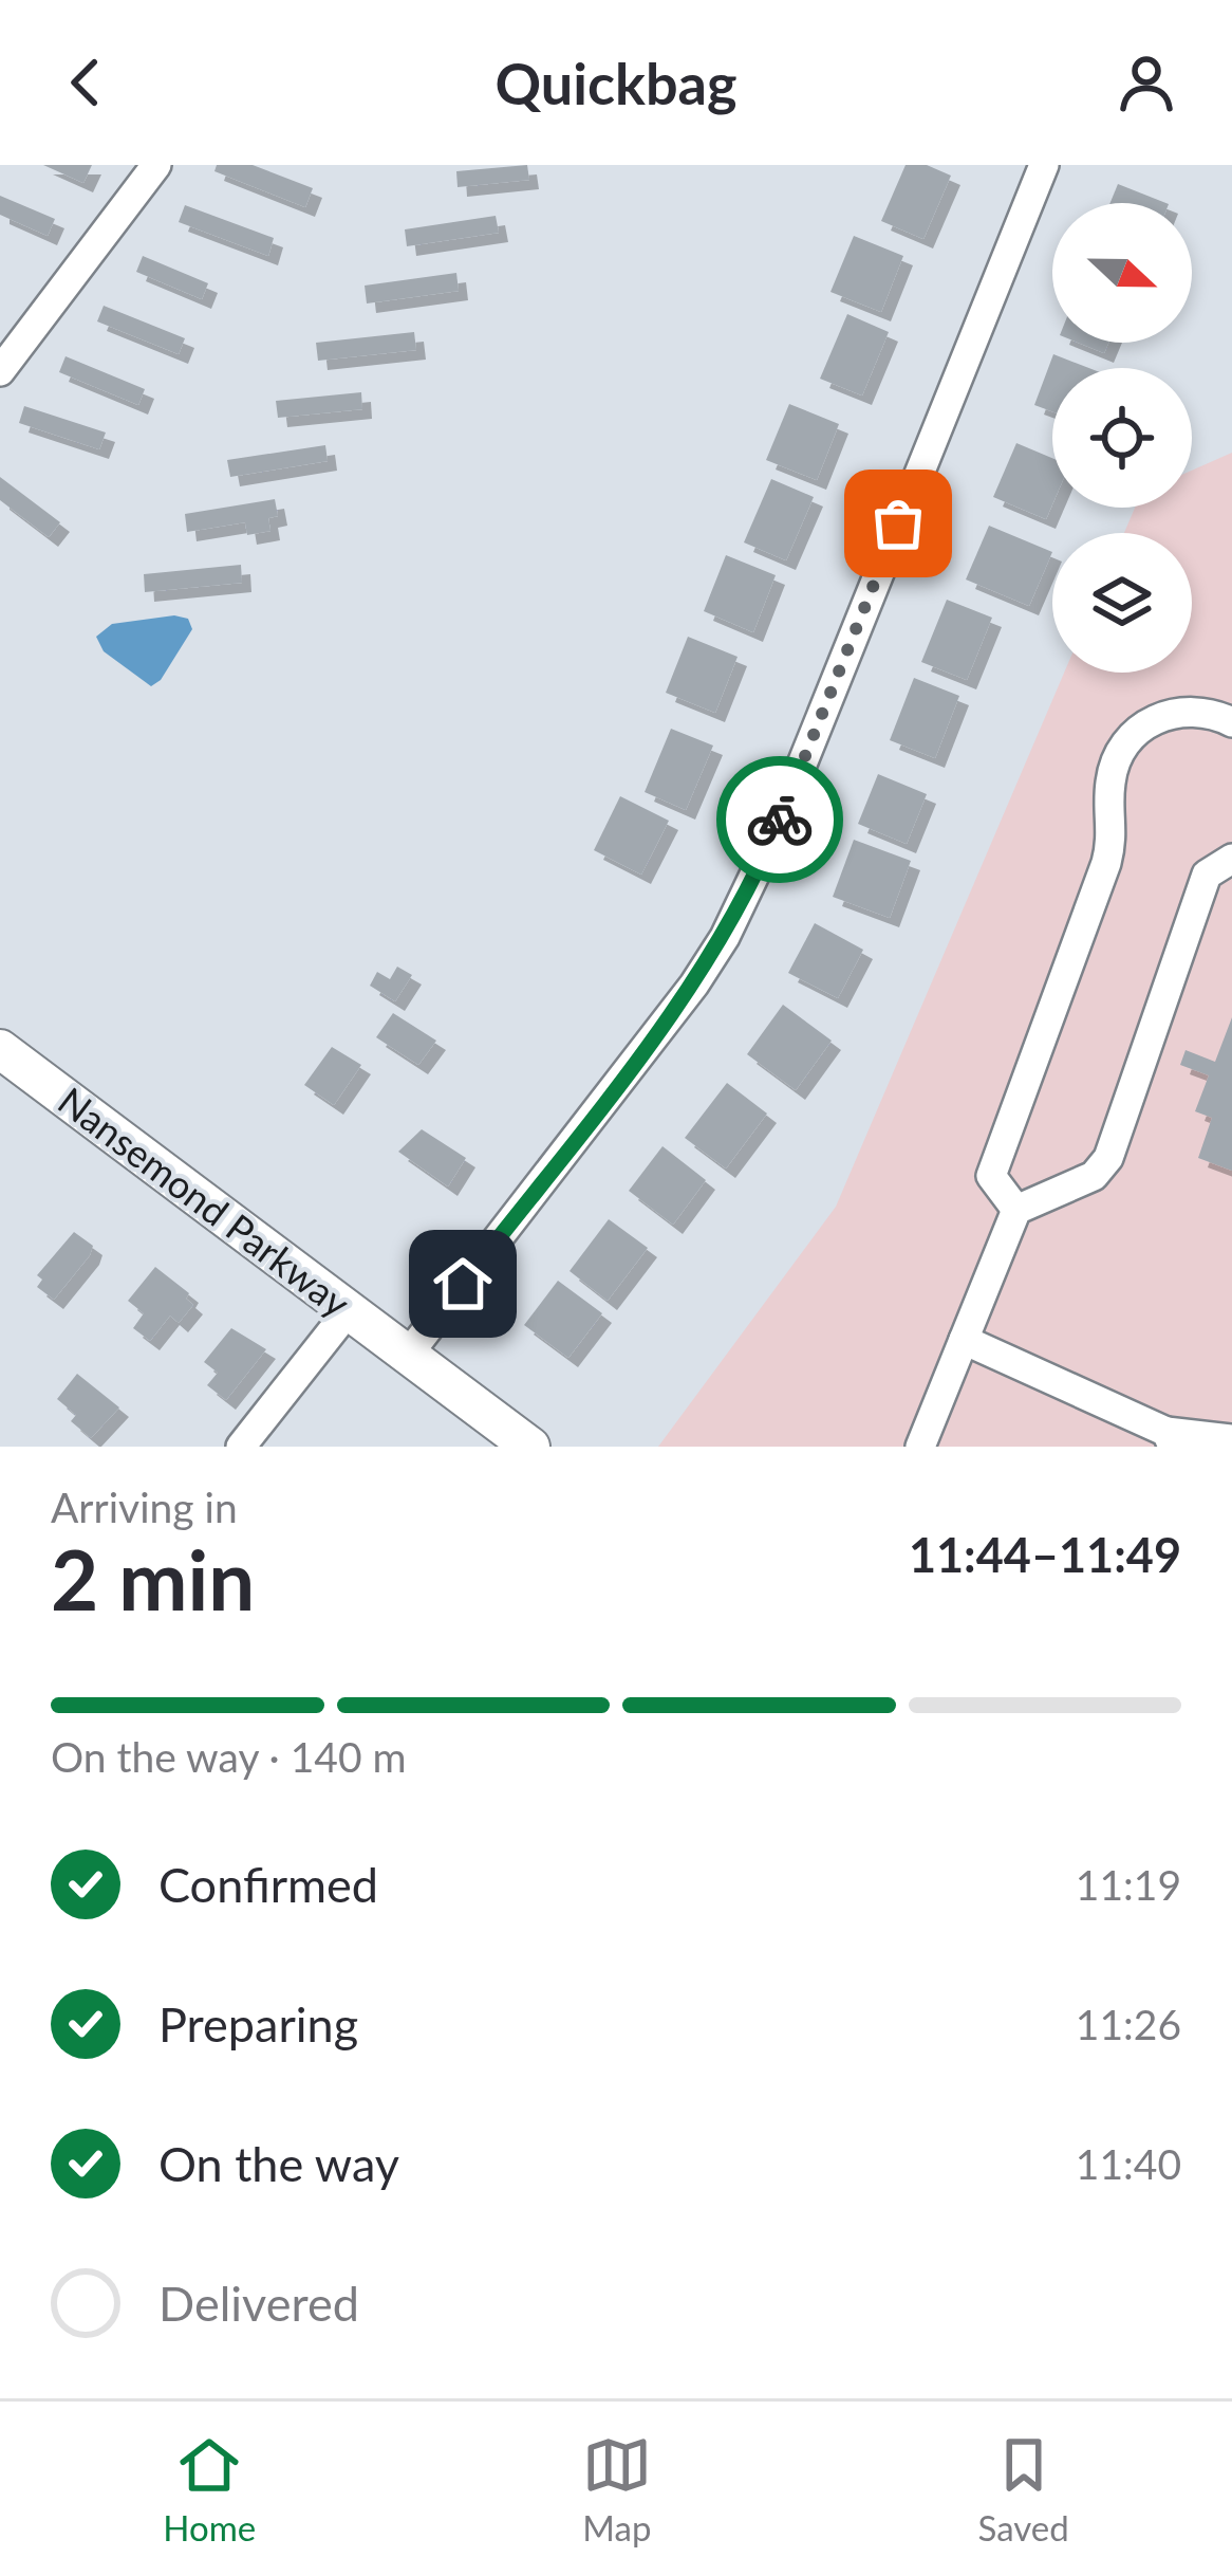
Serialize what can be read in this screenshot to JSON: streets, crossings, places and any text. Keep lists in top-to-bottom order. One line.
{"streets":{"main road":["Nansemond Parkway"]},"north":"right","page":{"header":"Quickbag","heading":["2 min","Arriving in","11:44–11:49"],"bar":"On the way · 140 m","list":[["Confirmed","11:19"],["Preparing","11:26"],["On the way","11:40"],"Delivered"],"tabs":["Home","Map","Saved"]}}
